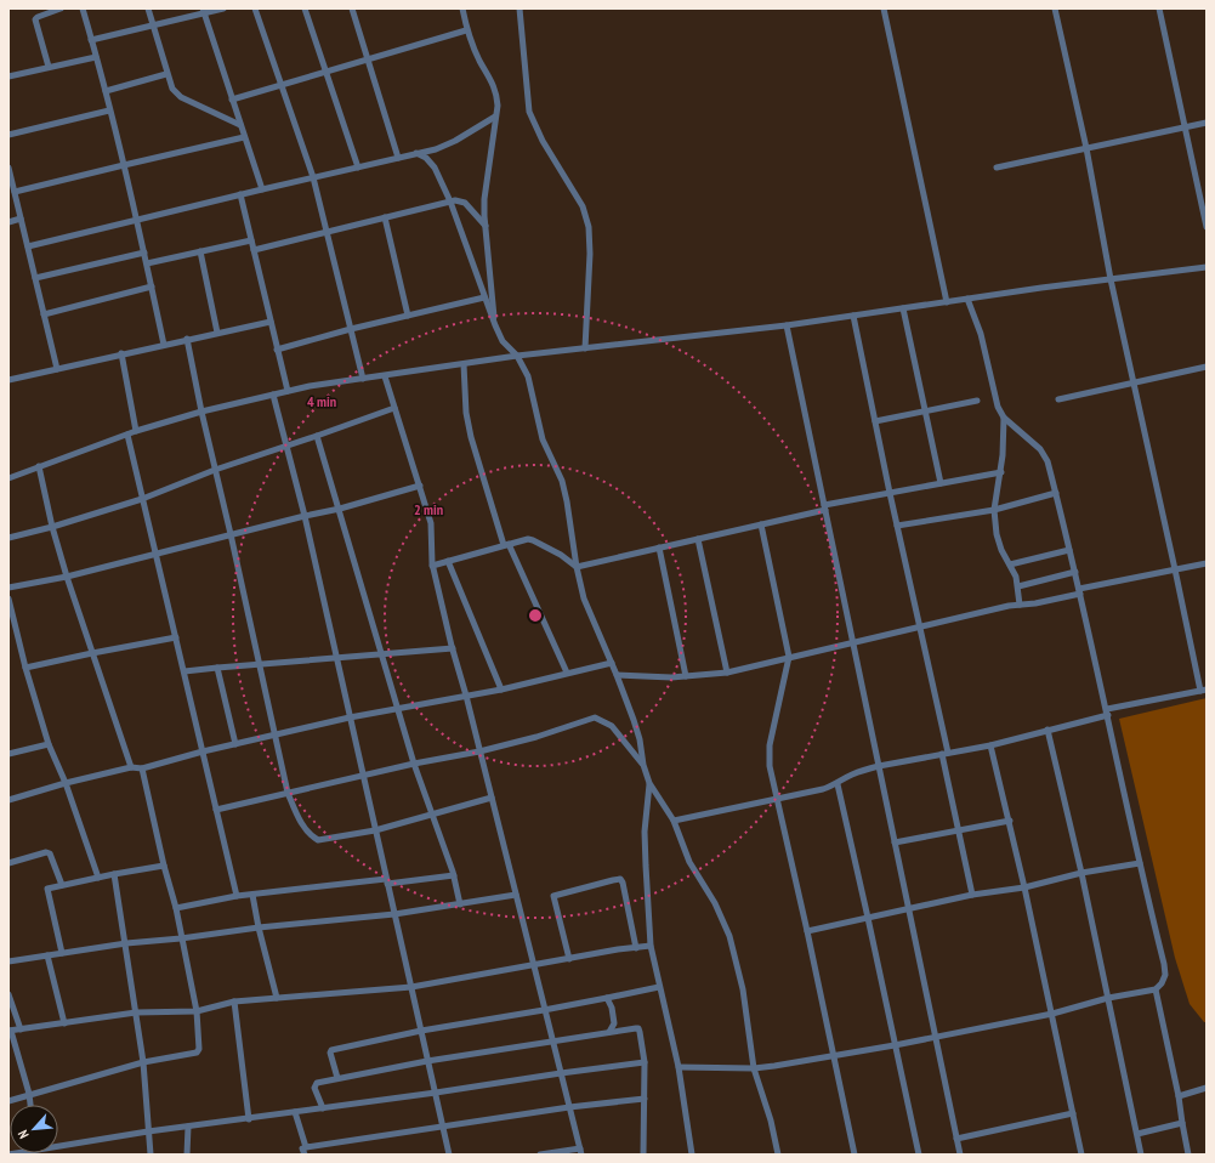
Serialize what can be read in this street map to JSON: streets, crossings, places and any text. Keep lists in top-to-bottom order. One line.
{"north":"bottom left","rings":["4 min","2 min"]}
